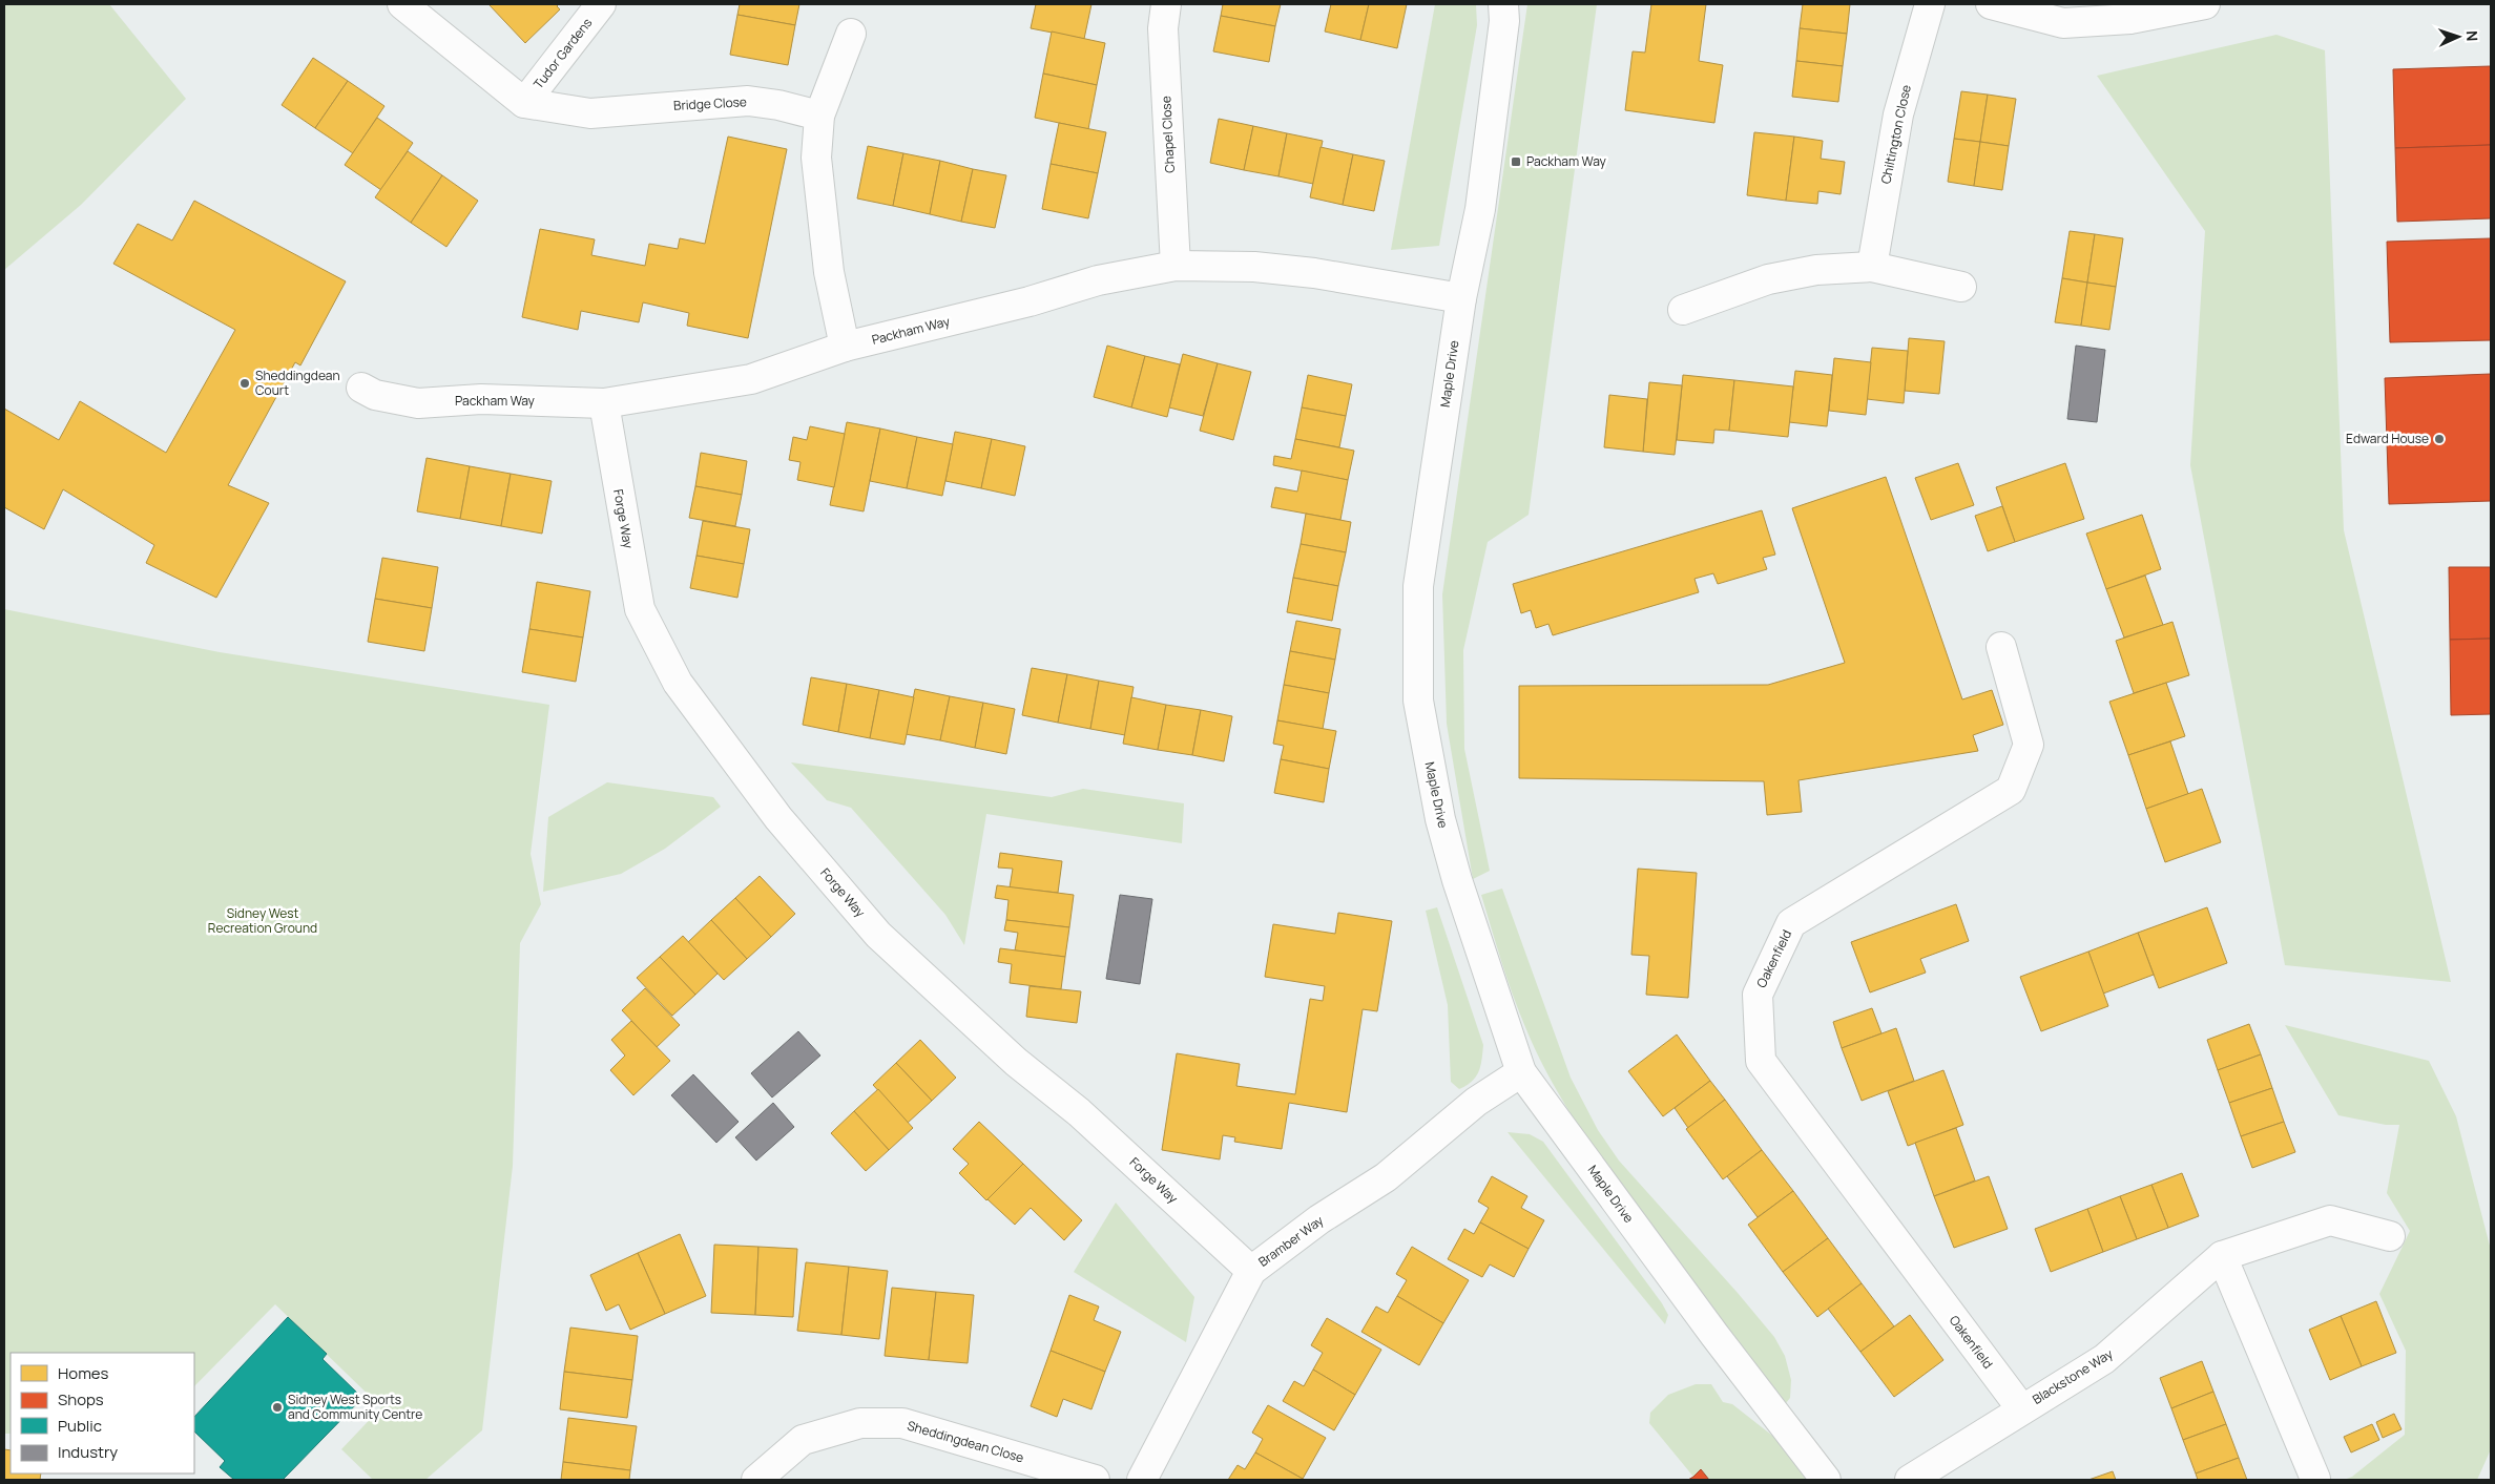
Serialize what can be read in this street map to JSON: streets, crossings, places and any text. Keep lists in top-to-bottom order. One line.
{"streets":{"street":["Tudor Gardens","Bridge Close","Chapel Close","Chiltington Close","Packham Way","Maple Drive","Forge Way","Oakenfield","Bramber Way","Blackstone Way","Sheddingdean Close"]},"crossings":[["Tudor Gardens","Bridge Close"],["Chapel Close","Packham Way"],["Packham Way","Maple Drive"],["Packham Way","Forge Way"],["Maple Drive","Bramber Way"],["Forge Way","Bramber Way"],["Oakenfield","Blackstone Way"]],"parks":["Sidney West Recreation Ground"],"places":{"transit":["Packham Way"],"other":["Sheddingdean Court","Edward House","Sidney West Sports and Community Centre"]},"legend":["Homes","Shops","Public","Industry"],"north":"right"}
